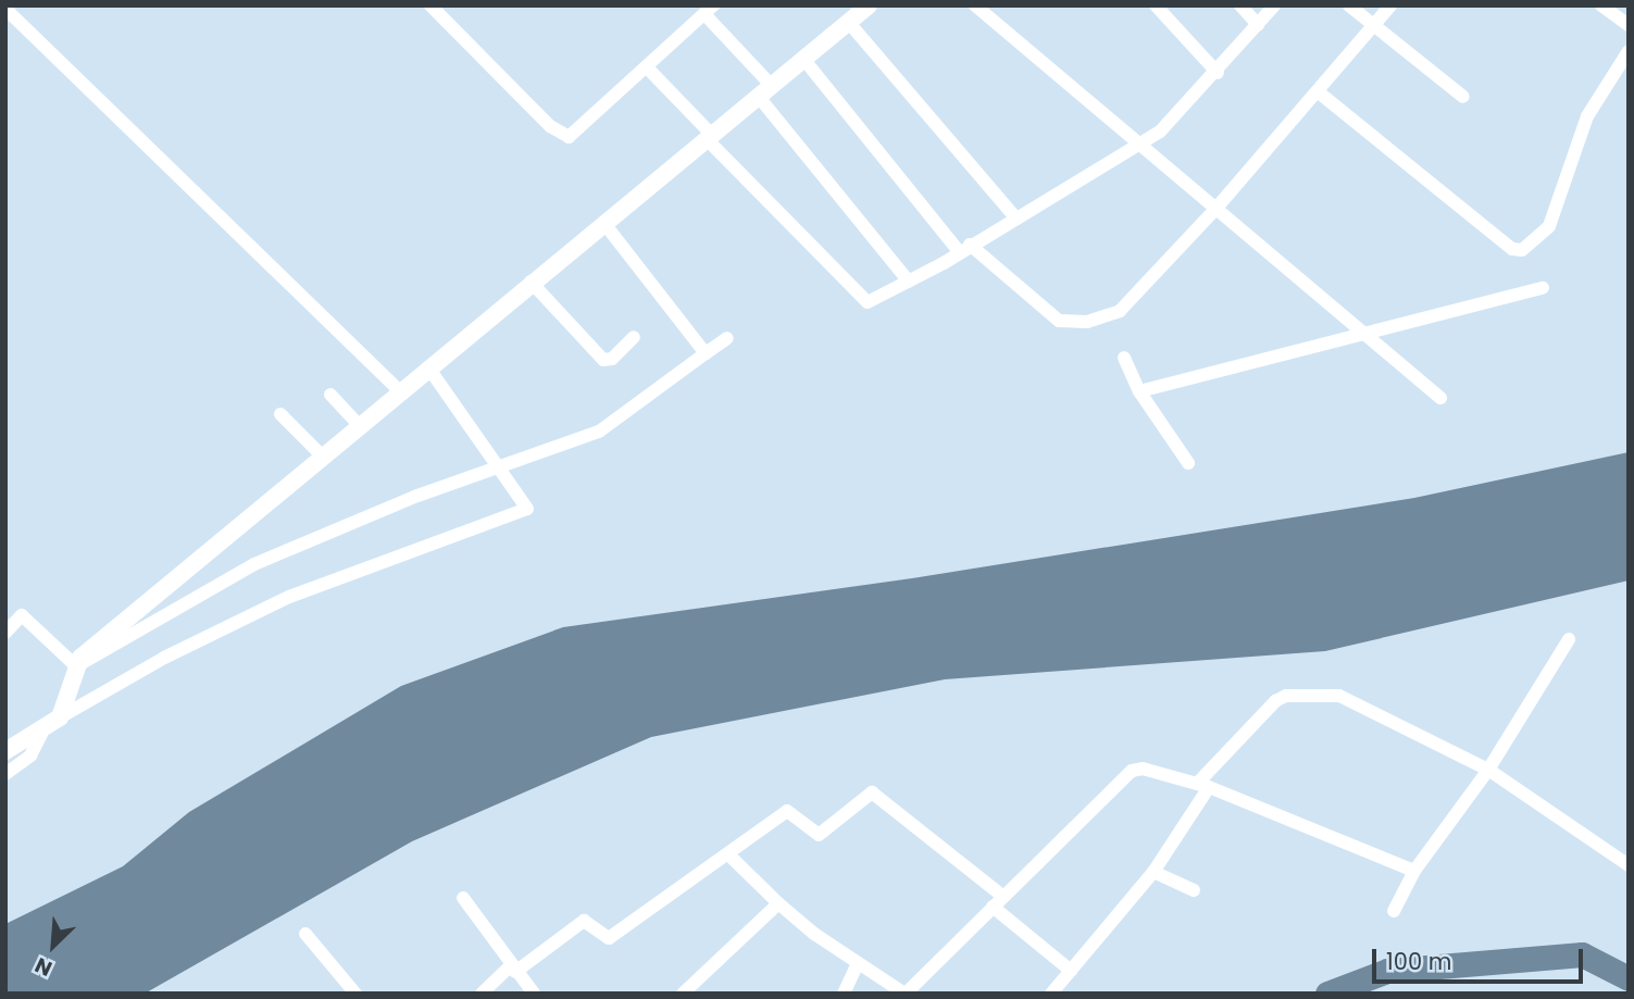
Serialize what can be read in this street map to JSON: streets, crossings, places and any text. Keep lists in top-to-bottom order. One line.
{"scale_bar":"100 m","north":"bottom left"}
